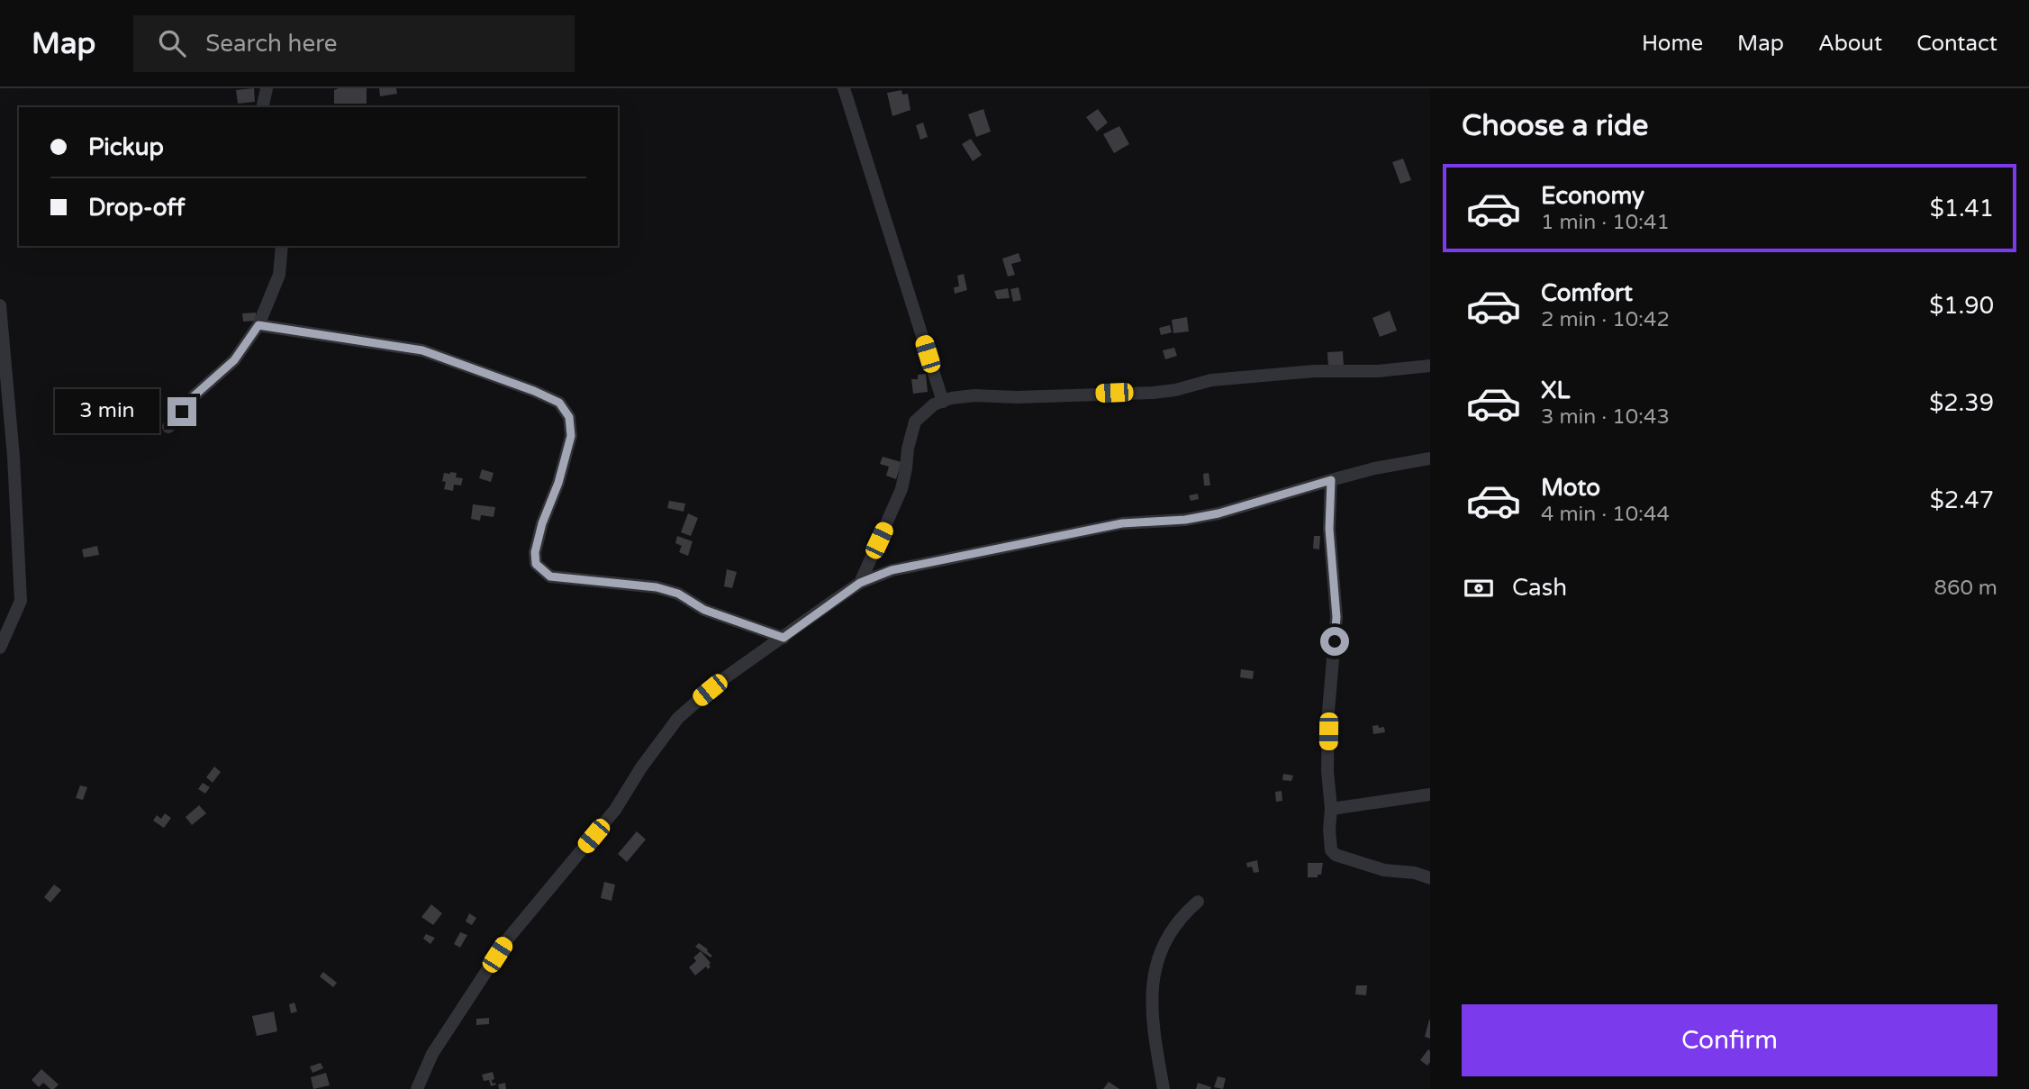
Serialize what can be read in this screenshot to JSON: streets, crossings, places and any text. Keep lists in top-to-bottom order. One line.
{"page":{"header":"Map","search":"Search here","nav":["Home","Map","About","Contact"],"heading":"Choose a ride","banner":["Pickup","Drop-off"],"list":[{"name":"Economy","note":"1 min · 10:41","value":"$1.41"},{"name":"Comfort","note":"2 min · 10:42","value":"$1.90"},{"name":"XL","note":"3 min · 10:43","value":"$2.39"},{"name":"Moto","note":"4 min · 10:44","value":"$2.47"}],"bubble":"3 min","pay":["Cash","860 m"],"buttons":"Confirm"}}
